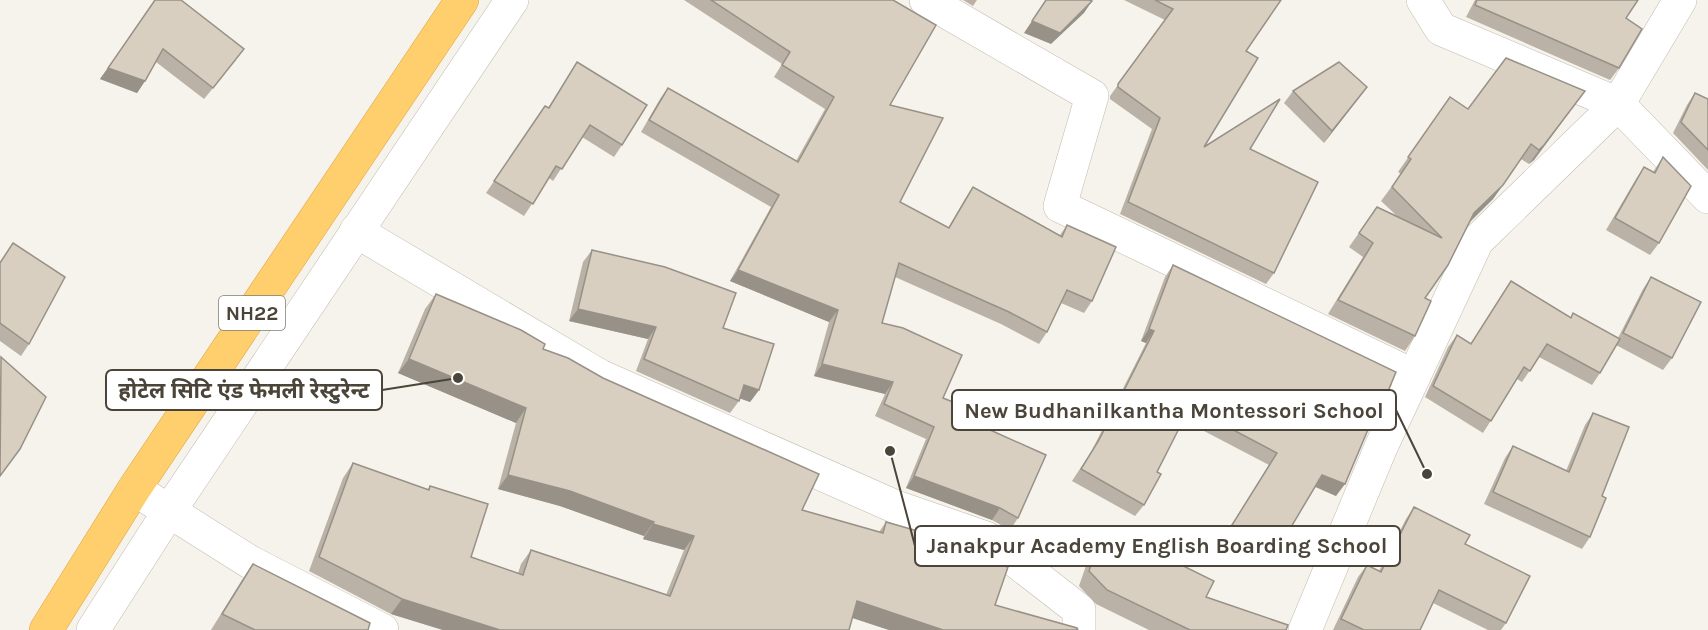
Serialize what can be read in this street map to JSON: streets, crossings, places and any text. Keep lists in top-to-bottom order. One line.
{"streets":{"highway":["NH22"]},"places":["होटेल सिटि एंड फेमली रेस्टुरेन्ट","Janakpur Academy English Boarding School","New Budhanilkantha Montessori School"]}
